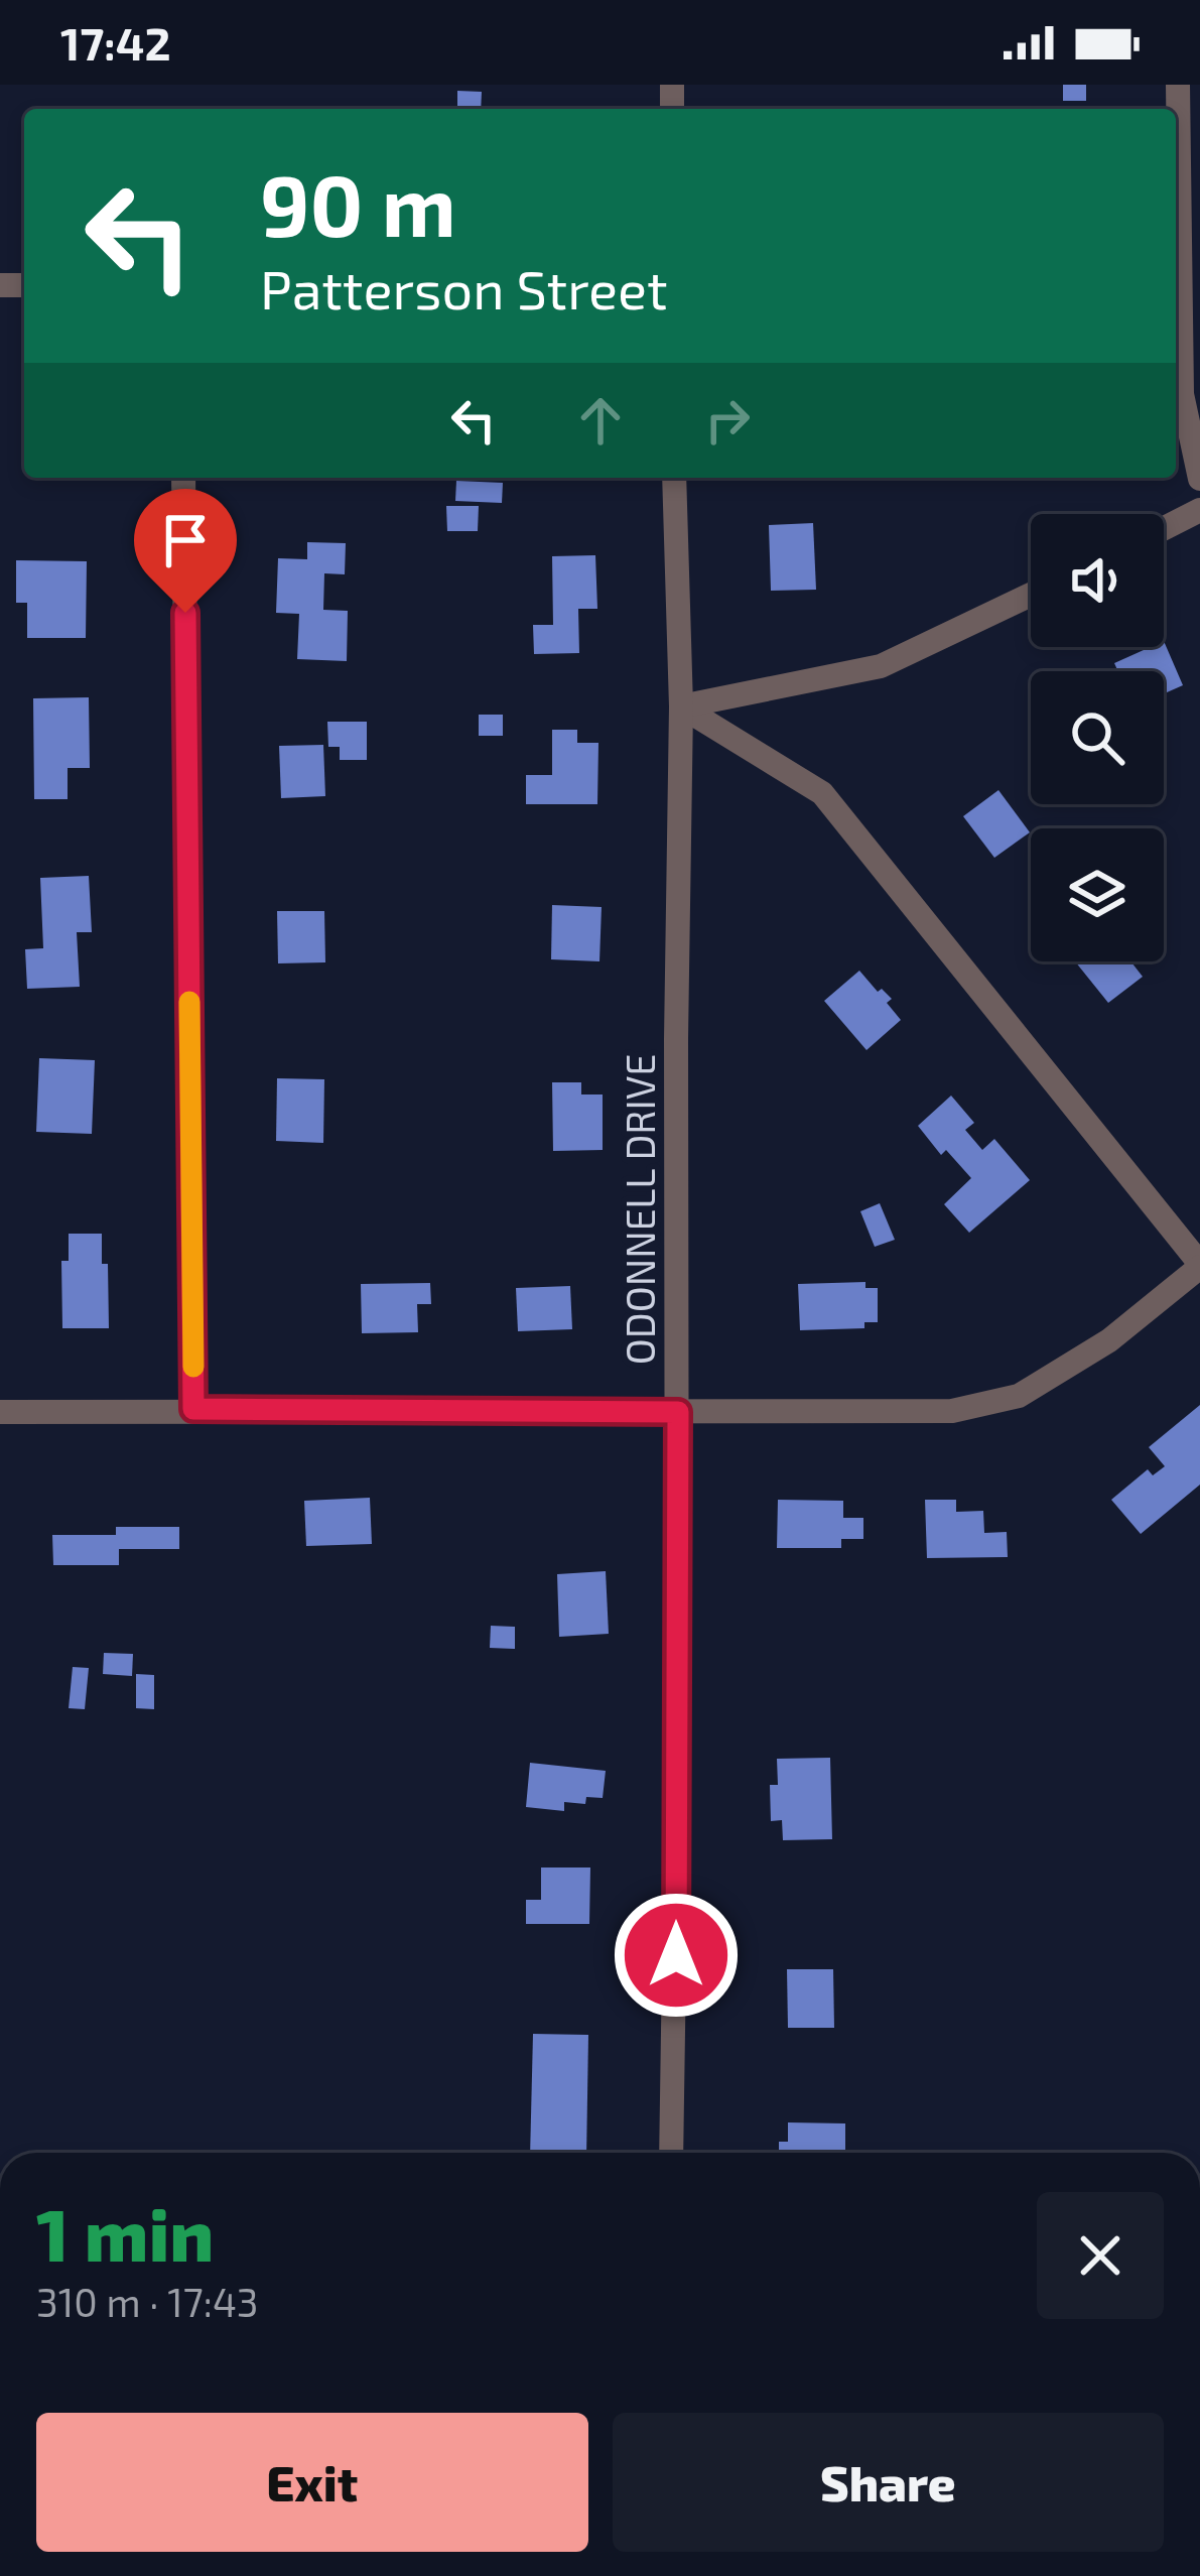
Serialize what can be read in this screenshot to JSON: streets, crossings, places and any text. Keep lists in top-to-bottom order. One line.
{"streets":{"street":["ODONNELL DRIVE"]},"page":{"status":"17:42","turn":["90 m","Patterson Street"],"heading":["1 min","310 m · 17:43"],"buttons":["Exit","Share"]}}
